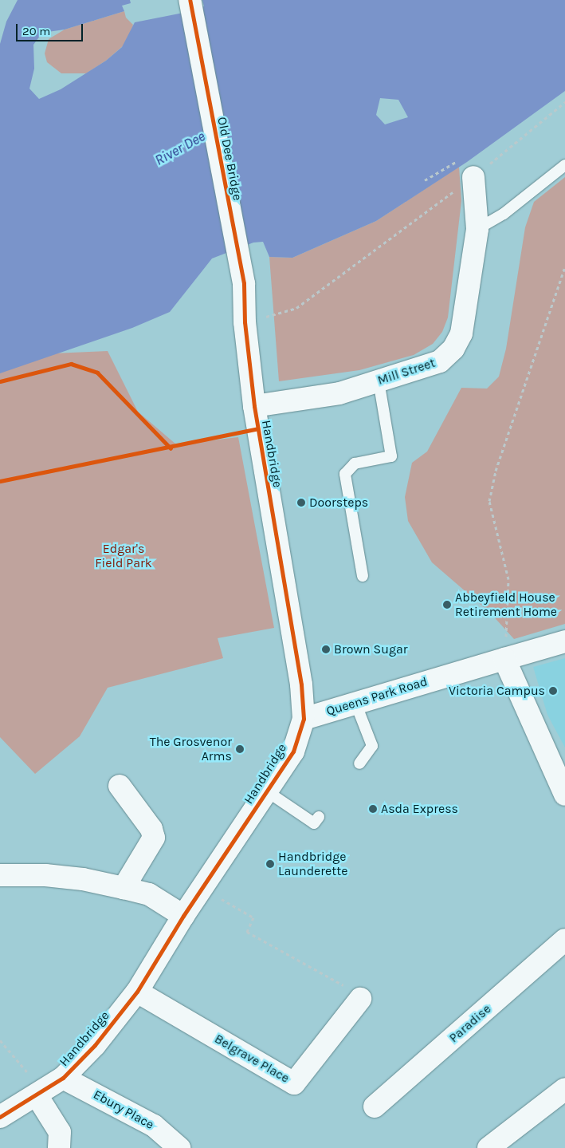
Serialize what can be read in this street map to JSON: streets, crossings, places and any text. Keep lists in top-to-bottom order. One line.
{"streets":{"street":["Old Dee Bridge","Mill Street","Handbridge","Queens Park Road","Paradise","Belgrave Place","Ebury Place"]},"crossings":[["Old Dee Bridge","Handbridge"],["Mill Street","Handbridge"],["Handbridge","Queens Park Road"],["Handbridge","Belgrave Place"],["Handbridge","Ebury Place"]],"water":["River Dee"],"parks":["Edgar's Field Park"],"places":["Doorsteps","Abbeyfield House Retirement Home","Brown Sugar","Victoria Campus","The Grosvenor Arms","Asda Express","Handbridge Launderette"],"scale_bar":"20 m"}
